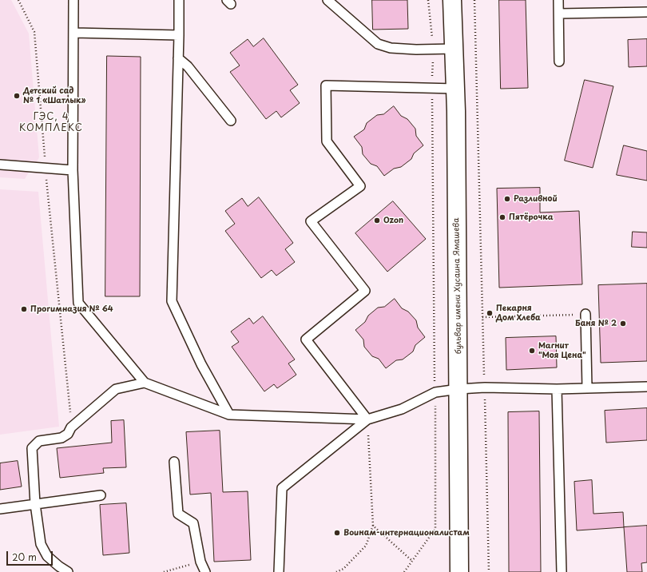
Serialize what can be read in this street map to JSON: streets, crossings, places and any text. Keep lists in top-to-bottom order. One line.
{"streets":{"street":["бульвар имени Хусаина Ямашева"]},"districts":["ГЭС, 4 КОМПЛЕКС"],"places":["Детский сад № 1 «Шатлык»","Разливной","Пятёрочка","Ozon","Прогимназия № 64","Пекарня Дом Хлеба","Баня № 2","Магнит \"Моя Цена\"","Воинам-интернационалистам"],"scale_bar":"20 m"}
